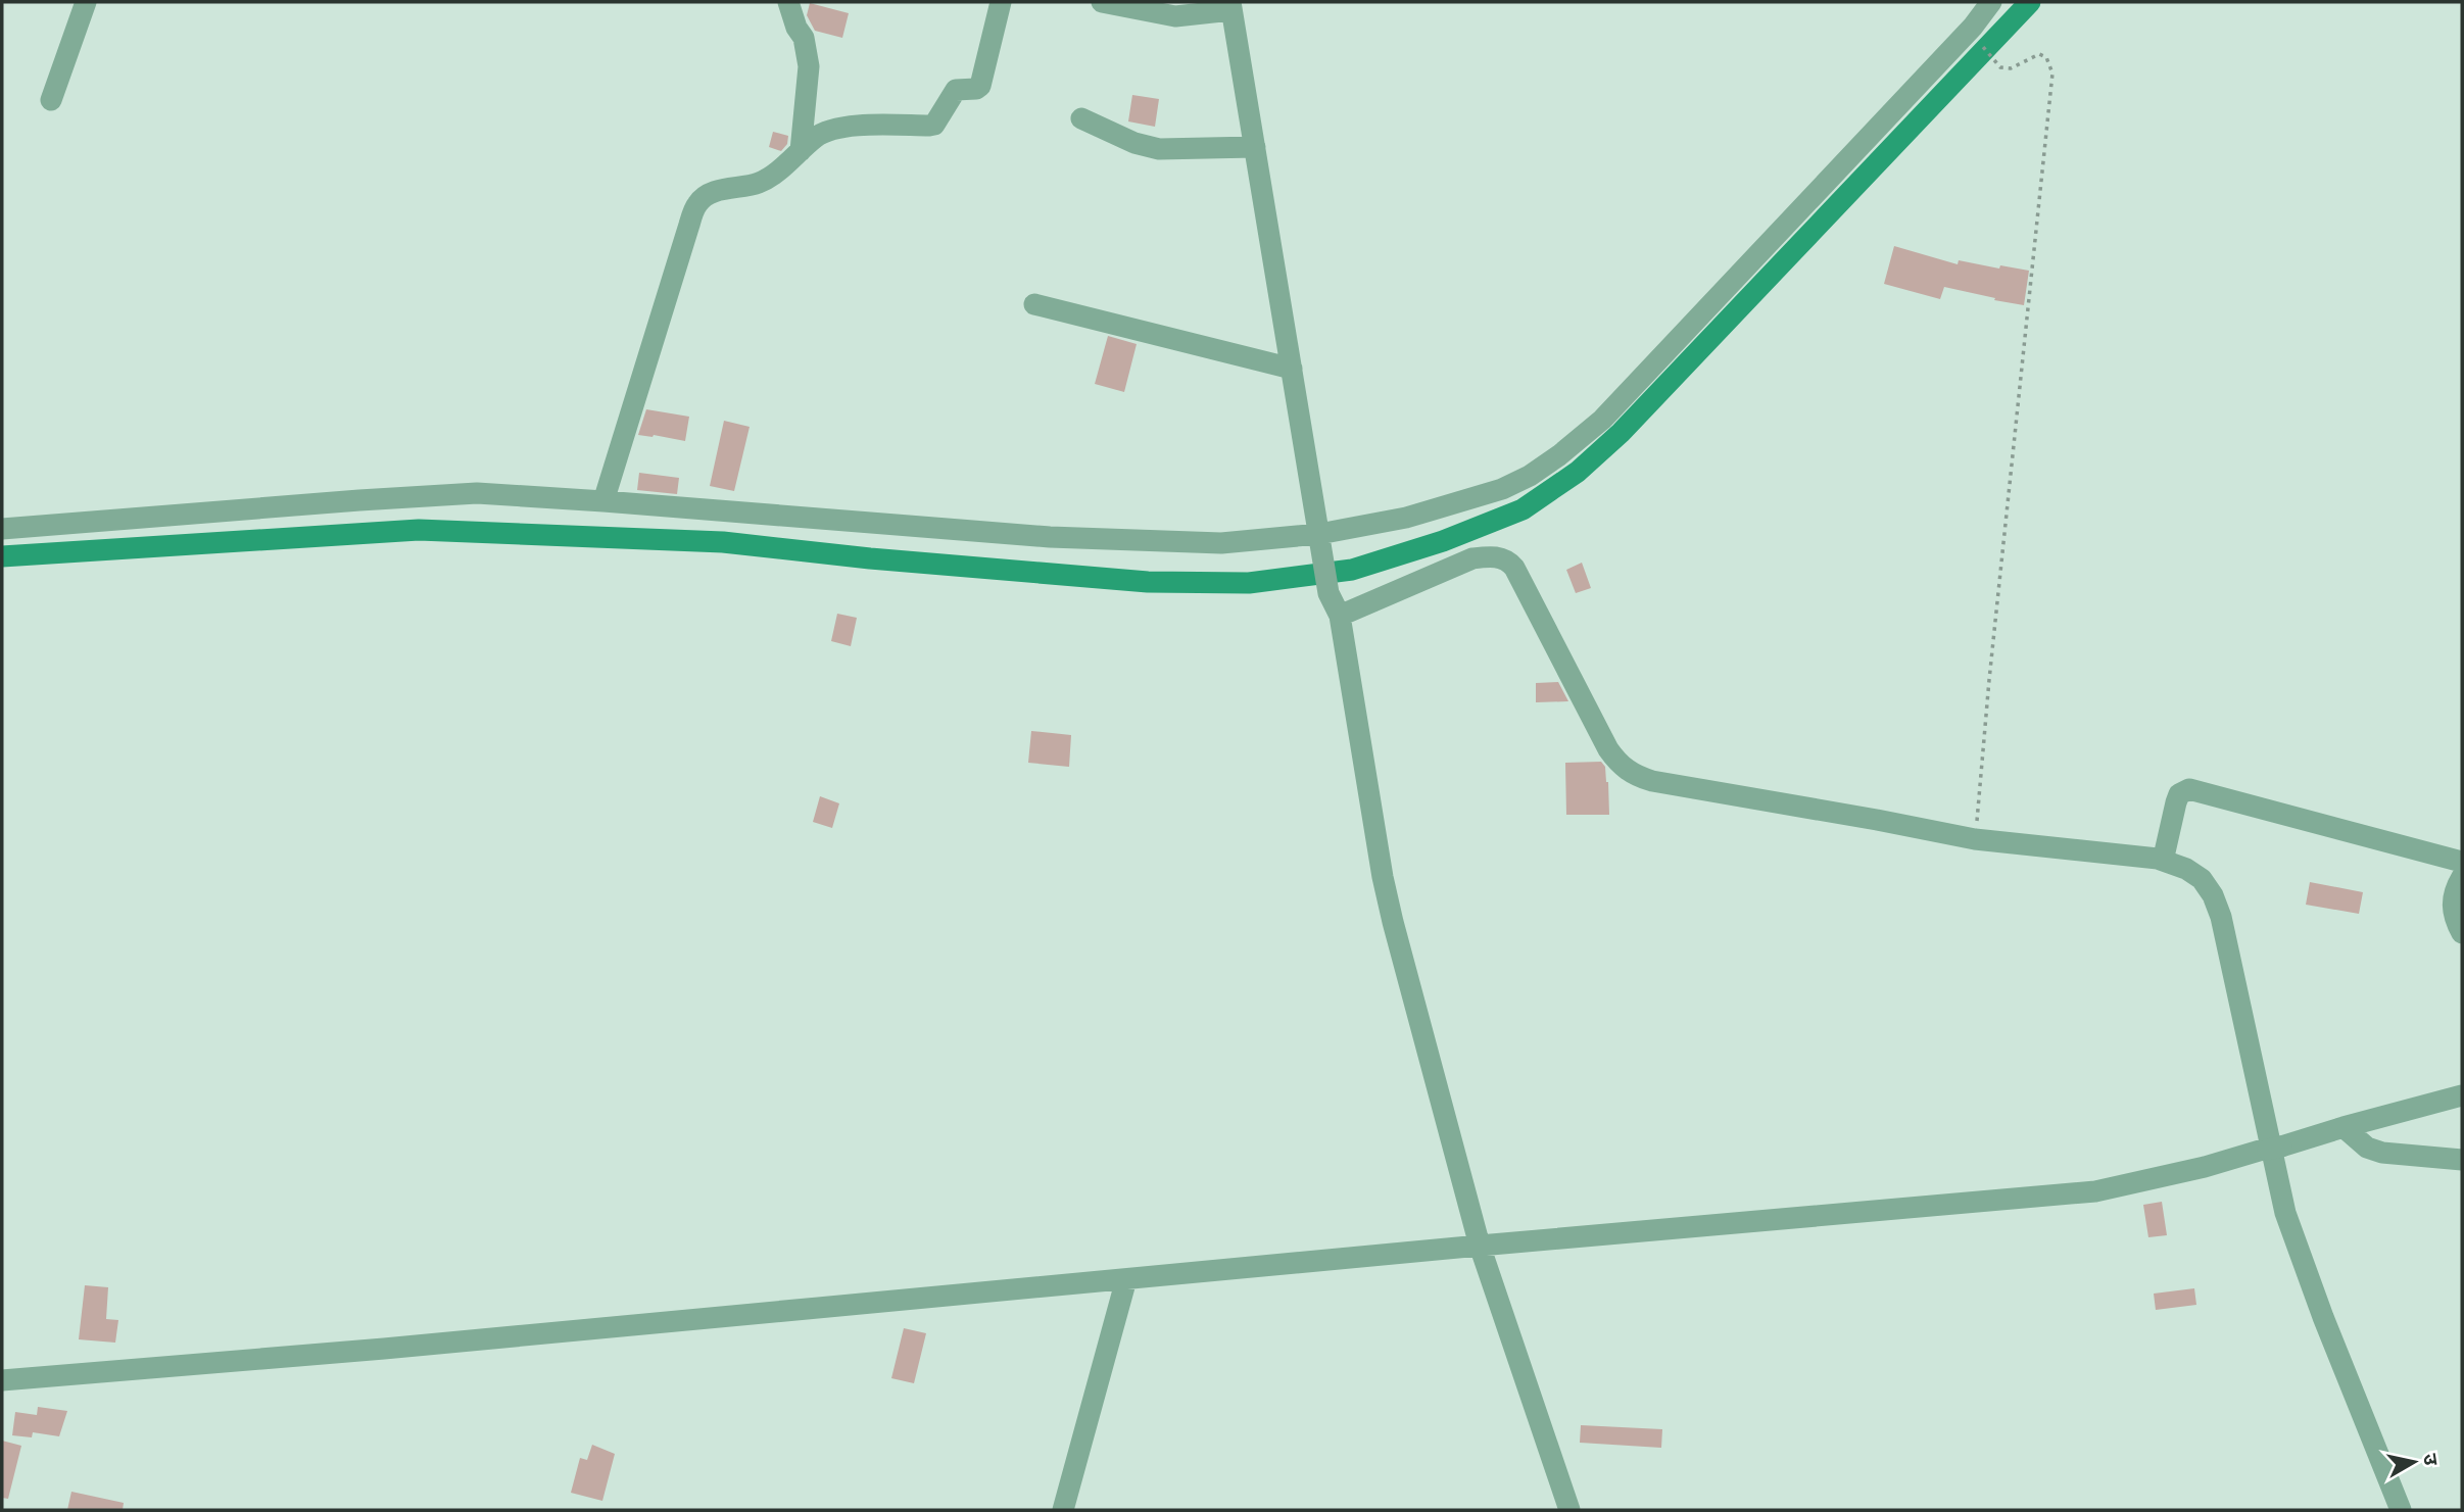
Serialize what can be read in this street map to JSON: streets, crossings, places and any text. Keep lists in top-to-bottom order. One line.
{"north":"right"}
